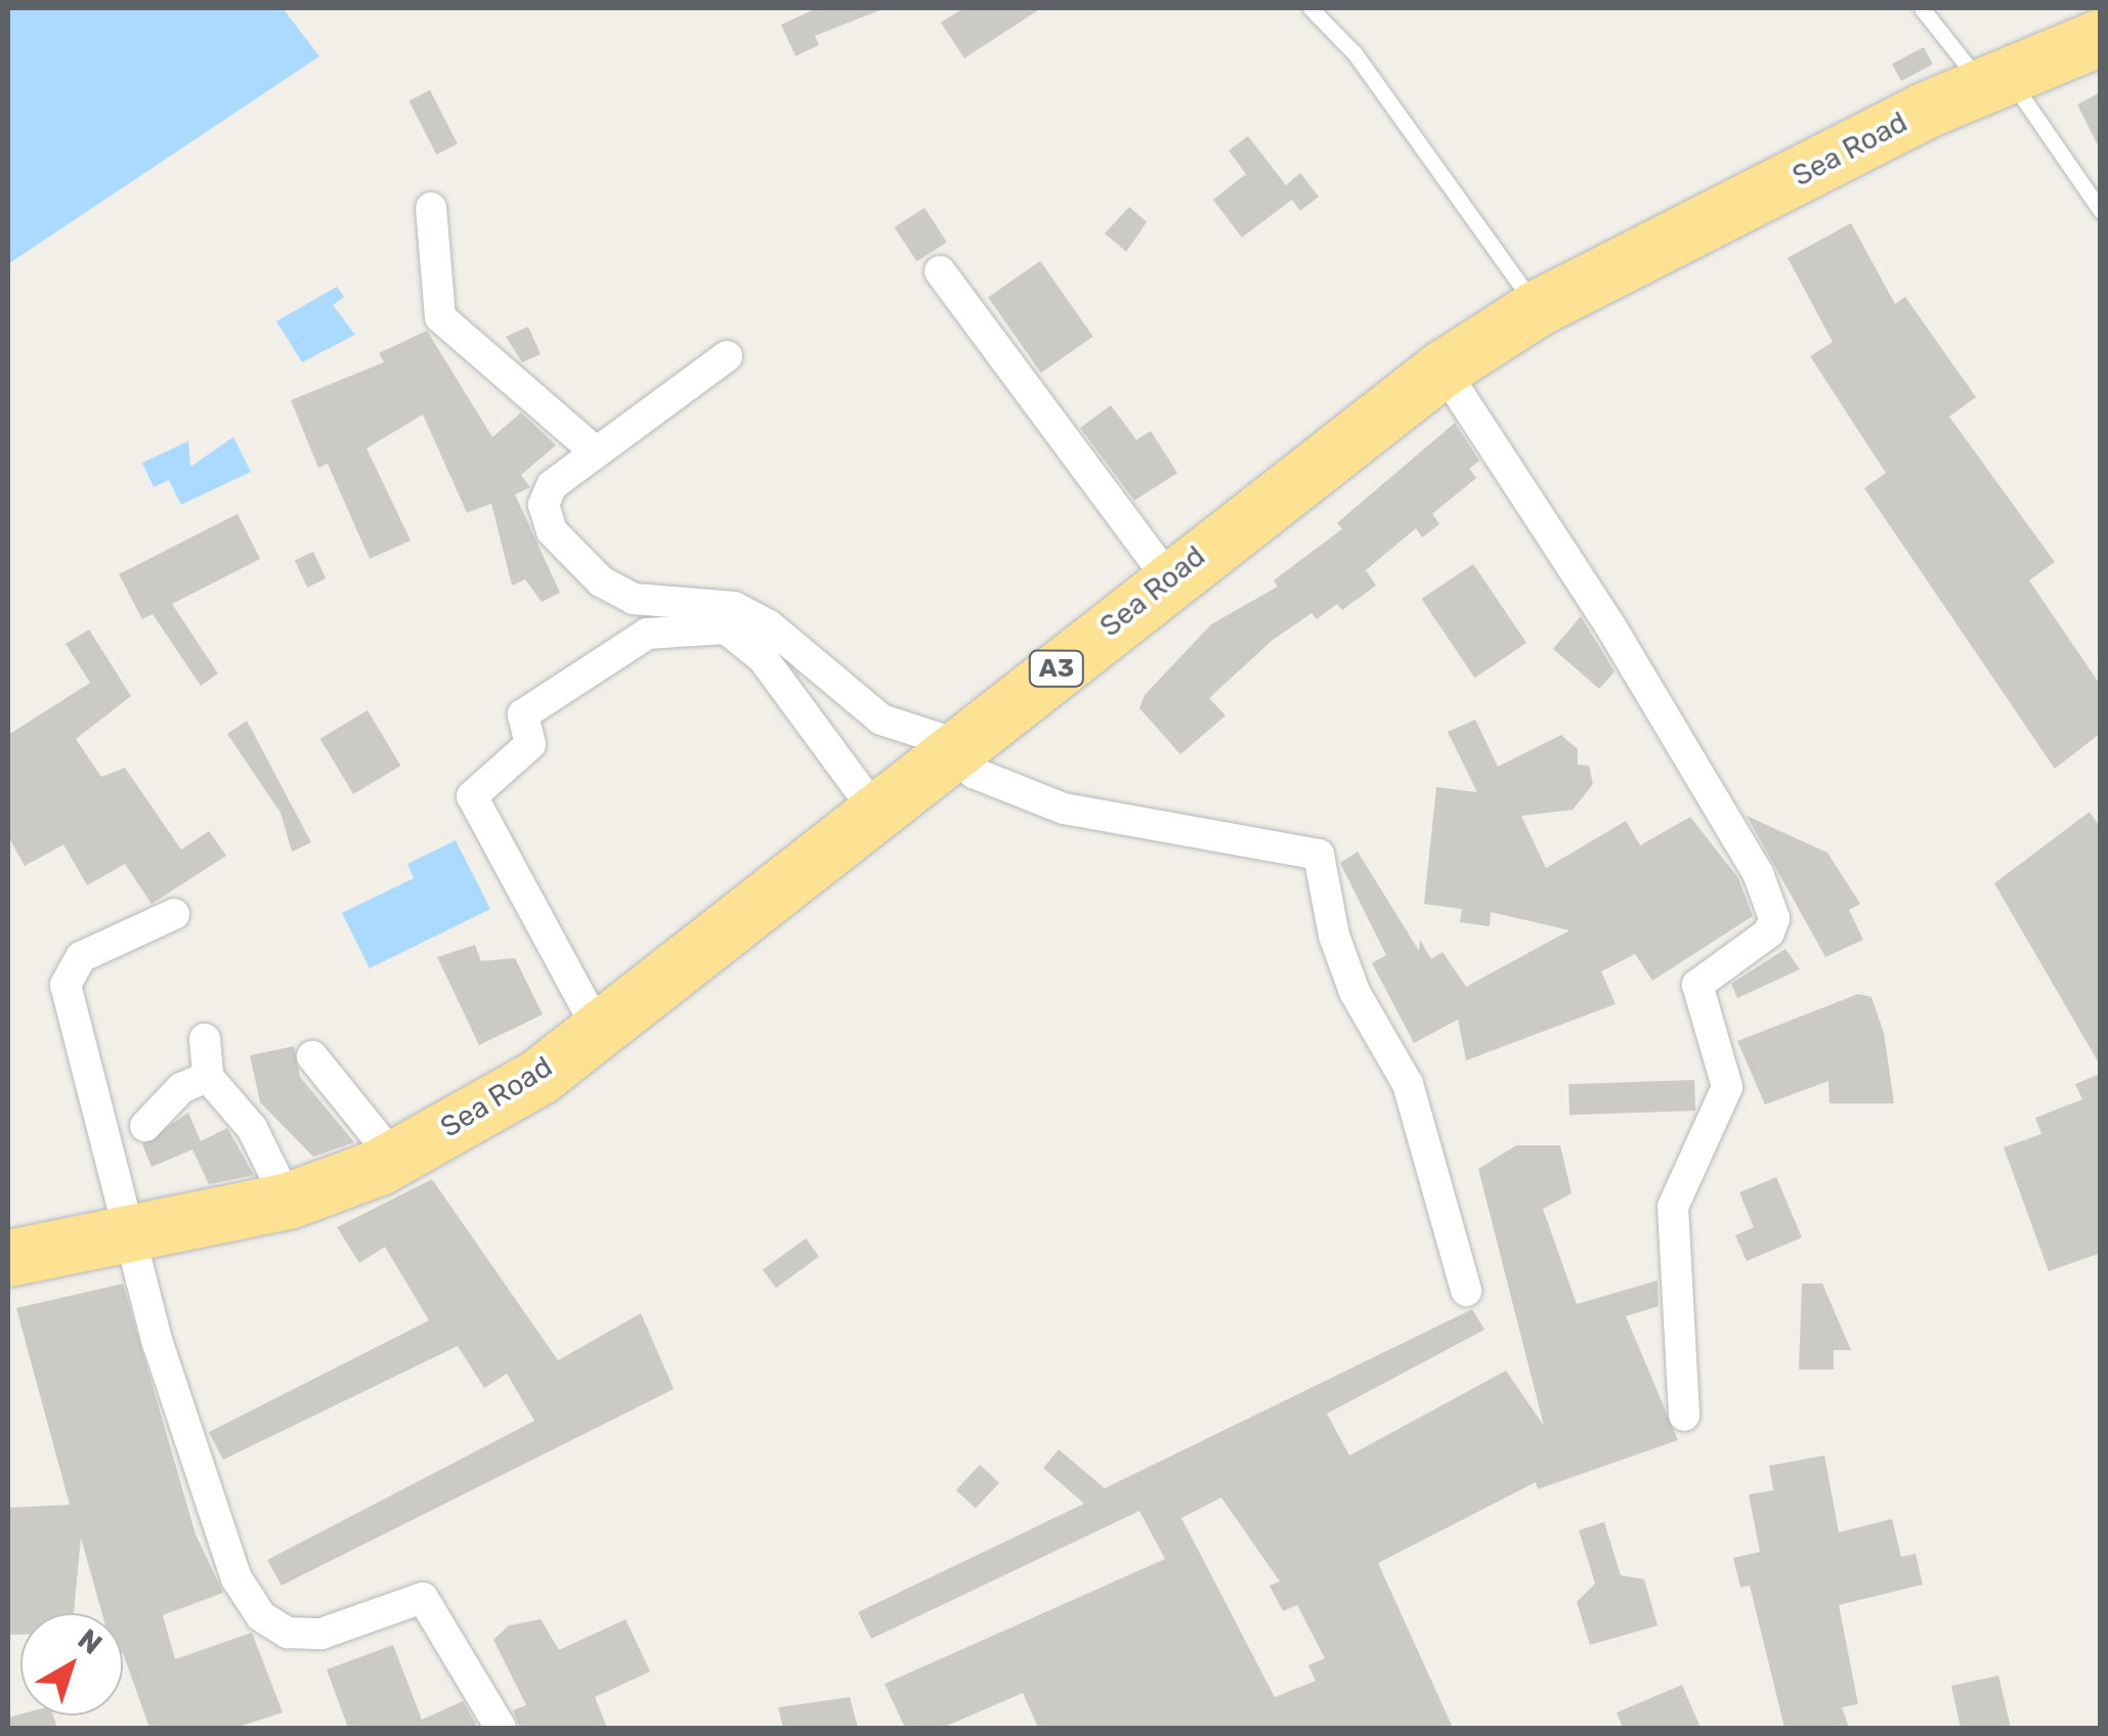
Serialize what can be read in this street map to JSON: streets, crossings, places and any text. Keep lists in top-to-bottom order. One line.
{"streets":{"highway":["Sea Road","A3"]},"north":"top right"}
